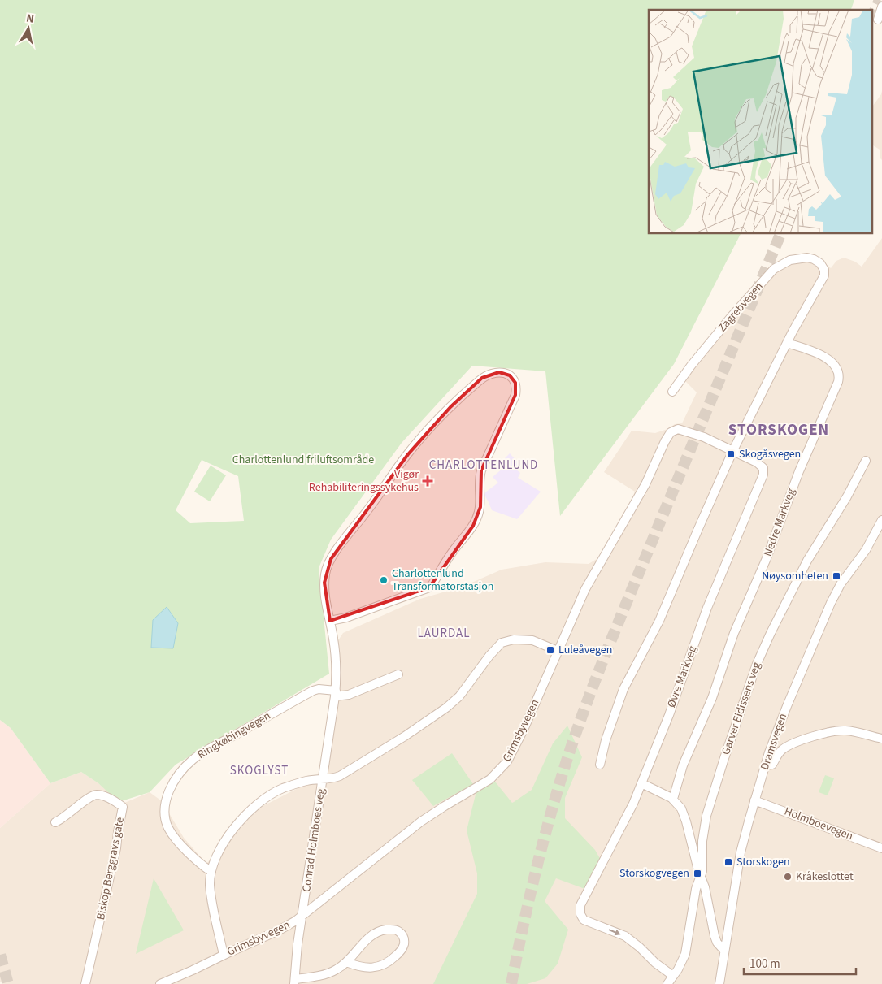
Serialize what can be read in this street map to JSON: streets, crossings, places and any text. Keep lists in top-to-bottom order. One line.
{"streets":{"street":["Zagrebvegen","Nedre Markveg","Øvre Markveg","Garver Eidissens veg","Grimsbyvegen","Ringkøbingvegen","Dramsvegen","Holmboevegen","Conrad Holmboes veg","Biskop Berggravs gate"]},"crossings":[["Zagrebvegen","Nedre Markveg"],["Øvre Markveg","Garver Eidissens veg"],["Øvre Markveg","Grimsbyvegen"],["Grimsbyvegen","Conrad Holmboes veg"],["Ringkøbingvegen","Conrad Holmboes veg"],["Dramsvegen","Holmboevegen"]],"districts":["STORSKOGEN","CHARLOTTENLUND","LAURDAL","SKOGLYST"],"parks":["Charlottenlund friluftsområde"],"places":{"transit":["Skogåsvegen","Nøysomheten","Luleåvegen","Storskogen","Storskogvegen"],"health":["Vigør Rehabiliteringssykehus"],"other":["Charlottenlund Transformatorstasjon","Kråkeslottet"]},"scale_bar":"100 m","north":"top"}
